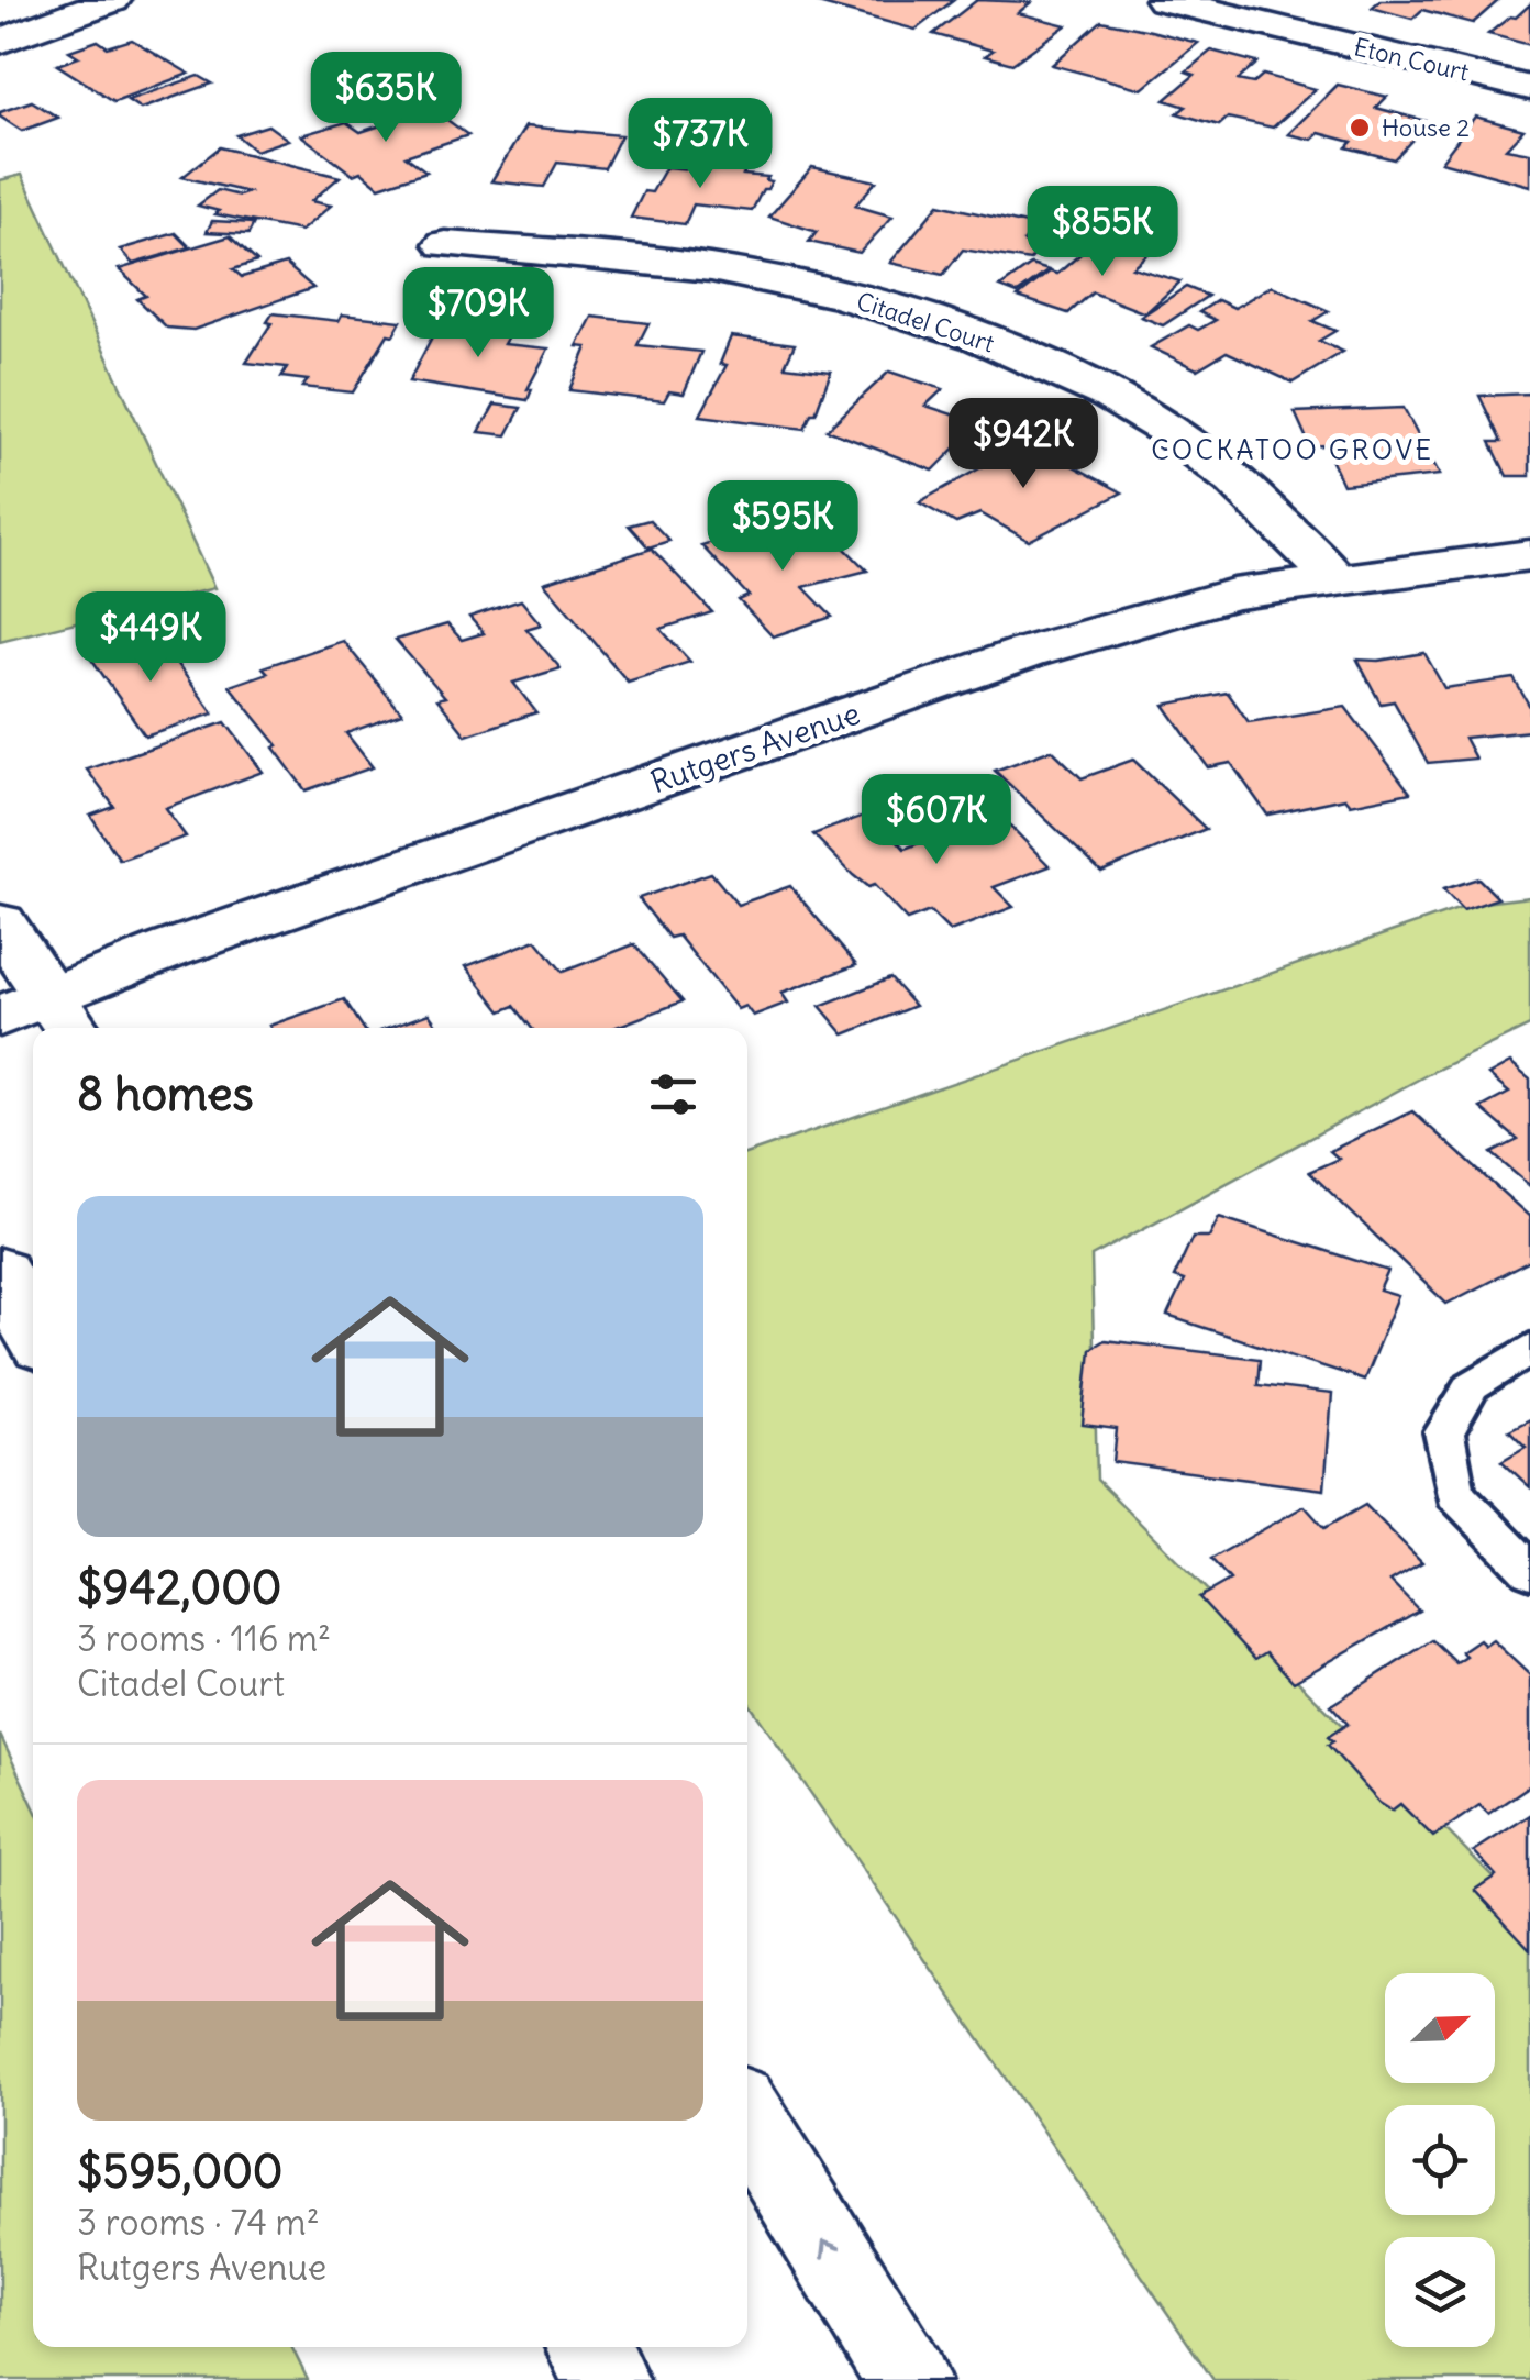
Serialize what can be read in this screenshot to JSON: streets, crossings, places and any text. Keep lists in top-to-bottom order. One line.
{"streets":{"main road":["Eton Court","Citadel Court","Rutgers Avenue"]},"crossings":[["Citadel Court","Rutgers Avenue"]],"districts":["COCKATOO GROVE"],"places":["House 2"],"north":"top right","page":{"price":["$635K","$737K","$855K","$709K","$942K","$595K","$449K","$607K"],"heading":"8 homes","list":[{"name":"$942,000","note":"3 rooms · 116 m² · Citadel Court"},{"name":"$595,000","note":"3 rooms · 74 m² · Rutgers Avenue"}]}}
